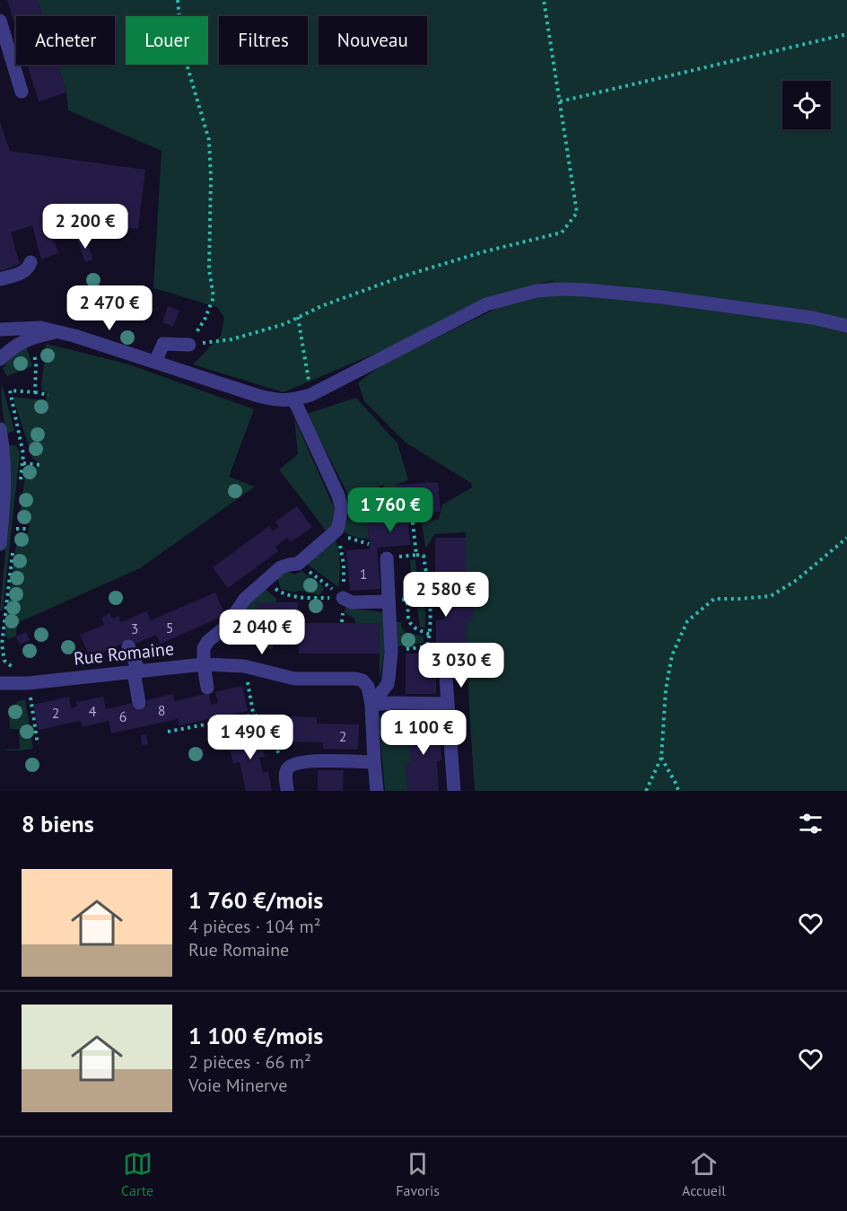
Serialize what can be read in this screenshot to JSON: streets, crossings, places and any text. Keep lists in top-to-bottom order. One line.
{"streets":{"street":["Rue Romaine"]},"house_numbers":["1","5","3","8","4","2","6","2"],"page":{"chip":["Acheter","Louer","Filtres","Nouveau"],"price":["2 200 €","2 470 €","1 760 €","2 580 €","2 040 €","3 030 €","1 100 €","1 490 €"],"heading":"8 biens","list":[{"name":"1 760 €/mois","note":"4 pièces · 104 m² · Rue Romaine"},{"name":"1 100 €/mois","note":"2 pièces · 66 m² · Voie Minerve"}],"tabs":["Carte","Favoris","Accueil"]}}
